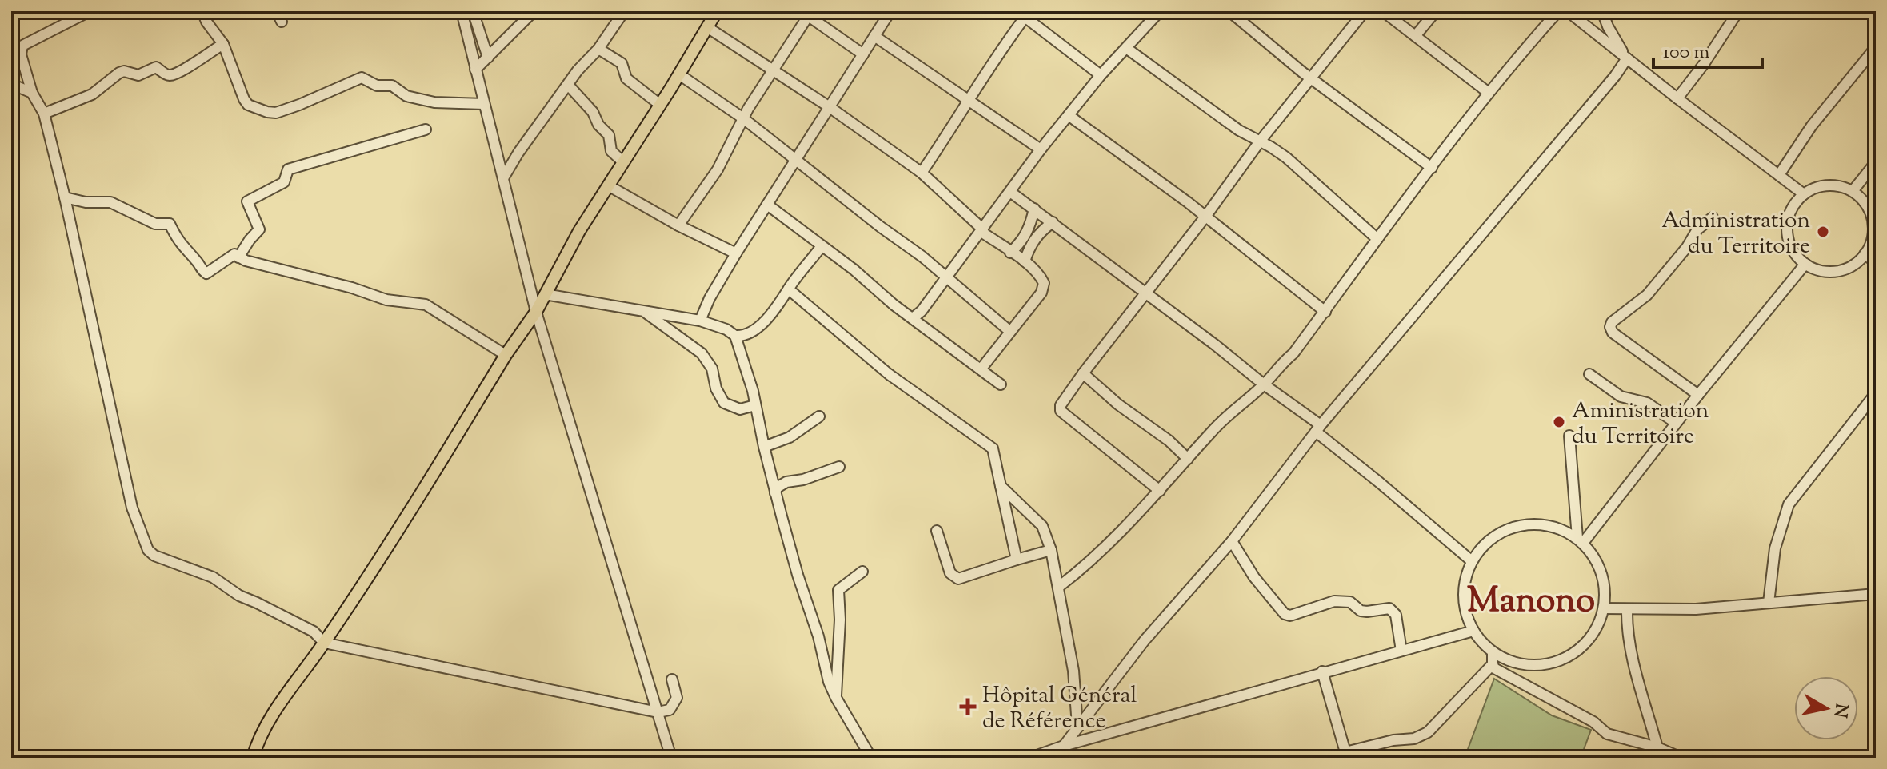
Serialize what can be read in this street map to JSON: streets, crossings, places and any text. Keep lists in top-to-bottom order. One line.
{"districts":["Manono"],"places":{"other":["Administration du Territoire","Aministration du Territoire"],"health":["Hôpital Général de Référence"]},"scale_bar":"100 m","north":"right"}
